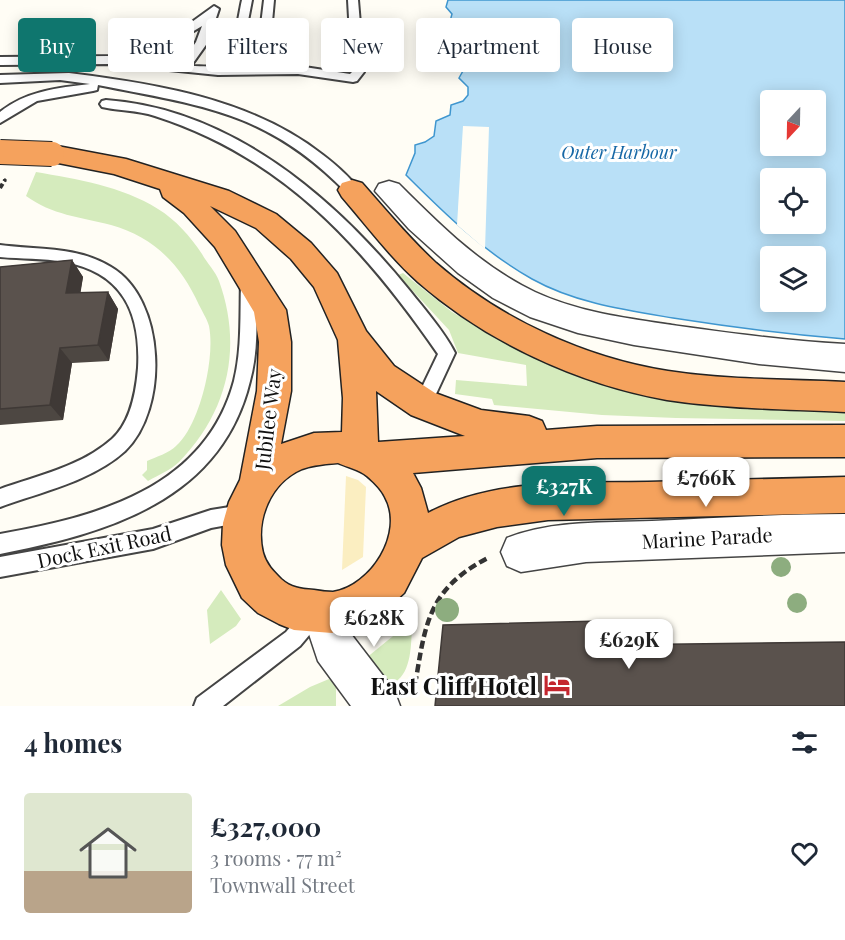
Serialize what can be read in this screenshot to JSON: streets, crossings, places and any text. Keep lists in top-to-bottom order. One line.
{"streets":{"highway":["Jubilee Way"],"street":["Marine Parade"],"lane":["Dock Exit Road"]},"crossings":[["Jubilee Way","Dock Exit Road"]],"water":["Outer Harbour"],"places":{"hotel":["East Cliff Hotel"]},"north":"bottom","page":{"chip":["Buy","Rent","Filters","New","Apartment","House"],"price":["£766K","£327K","£628K","£629K"],"heading":"4 homes","list":[{"name":"£327,000","note":"3 rooms · 77 m² · Townwall Street"}]}}
